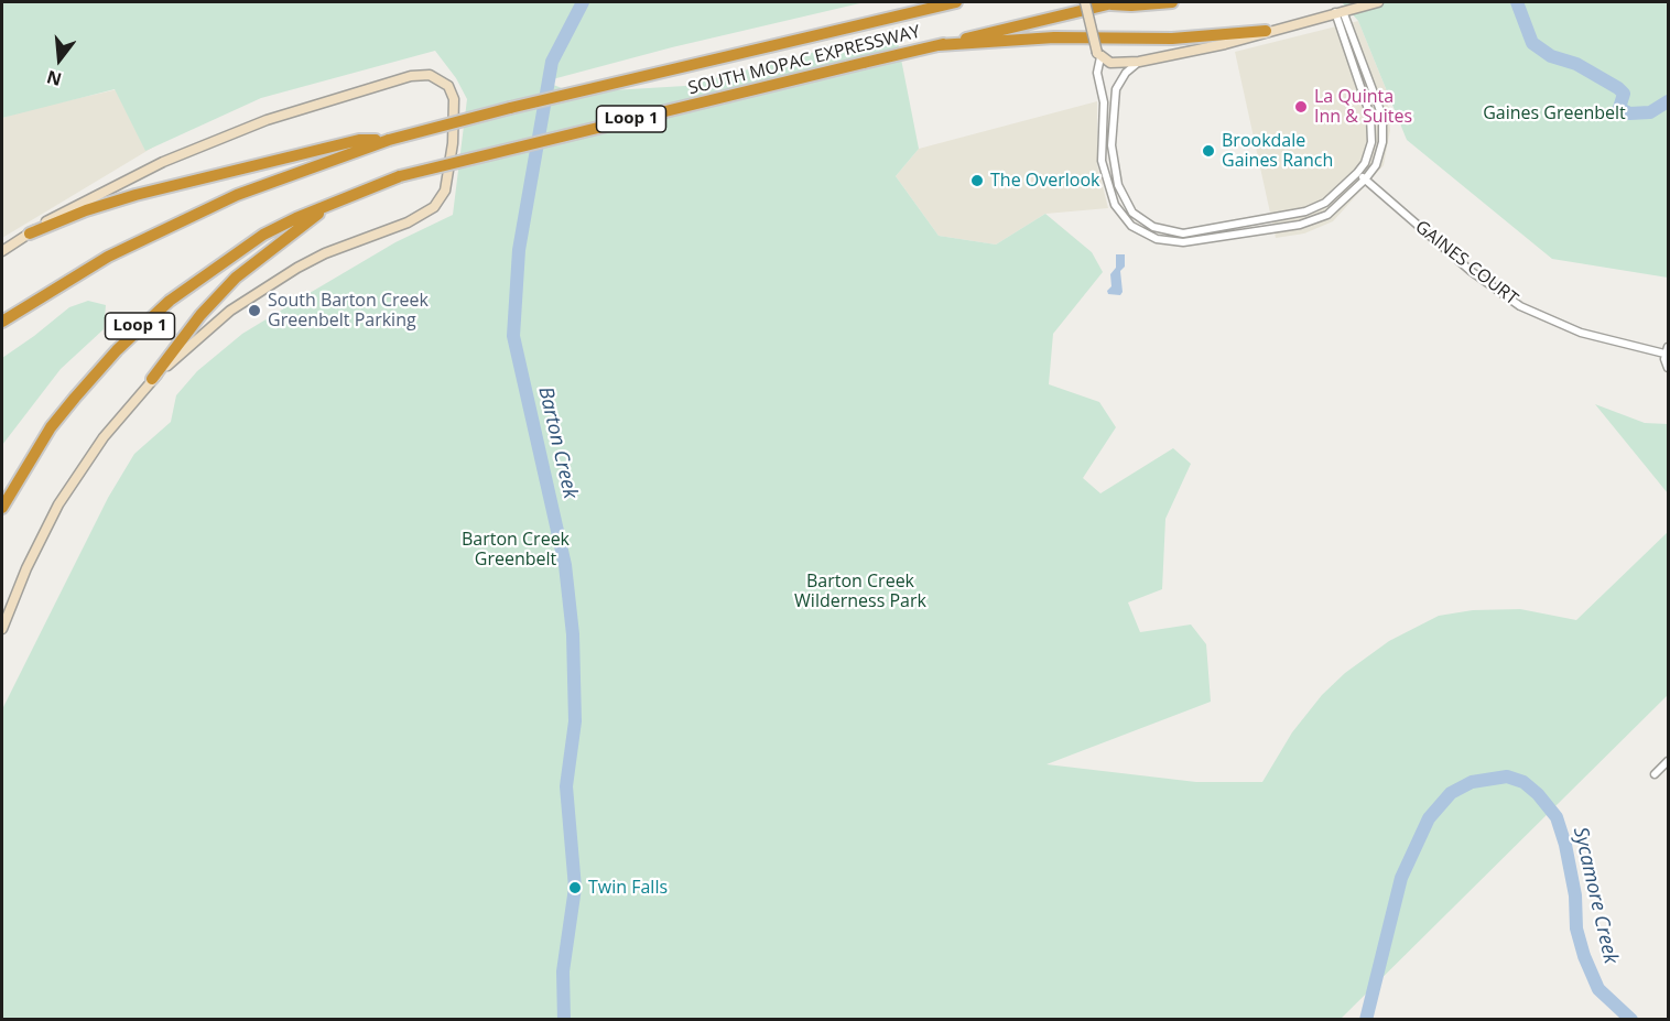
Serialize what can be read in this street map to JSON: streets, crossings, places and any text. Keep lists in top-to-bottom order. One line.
{"streets":{"highway":["SOUTH MOPAC EXPRESSWAY","Loop 1"],"street":["GAINES COURT"]},"water":["Barton Creek","Sycamore Creek"],"parks":["Gaines Greenbelt","Barton Creek Greenbelt","Barton Creek Wilderness Park"],"places":["La Quinta Inn & Suites","Brookdale Gaines Ranch","The Overlook","South Barton Creek Greenbelt Parking","Twin Falls"],"north":"bottom"}
